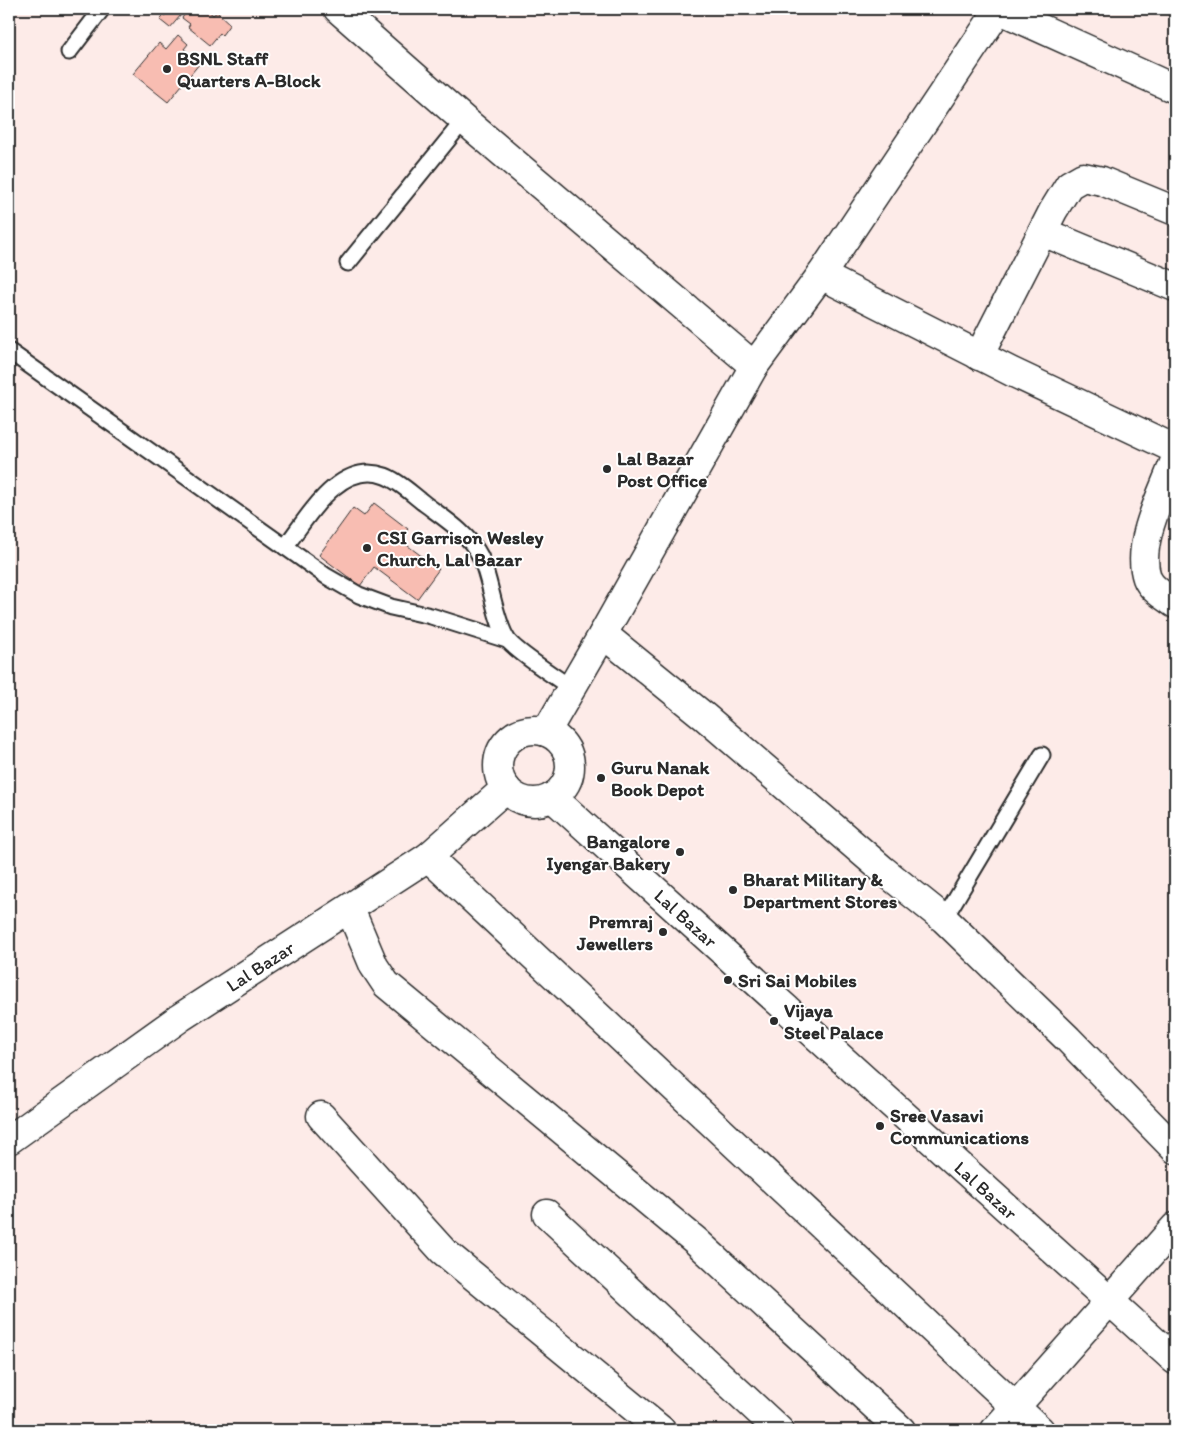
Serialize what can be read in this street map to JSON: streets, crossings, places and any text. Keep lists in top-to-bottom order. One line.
{"streets":{"street":["Lal Bazar"]},"places":["BSNL Staff Quarters A-Block","Lal Bazar Post Office","CSI Garrison Wesley Church, Lal Bazar","Guru Nanak Book Depot","Bangalore Iyengar Bakery","Bharat Military & Department Stores","Premraj Jewellers","Sri Sai Mobiles","Vijaya Steel Palace","Sree Vasavi Communications"]}
